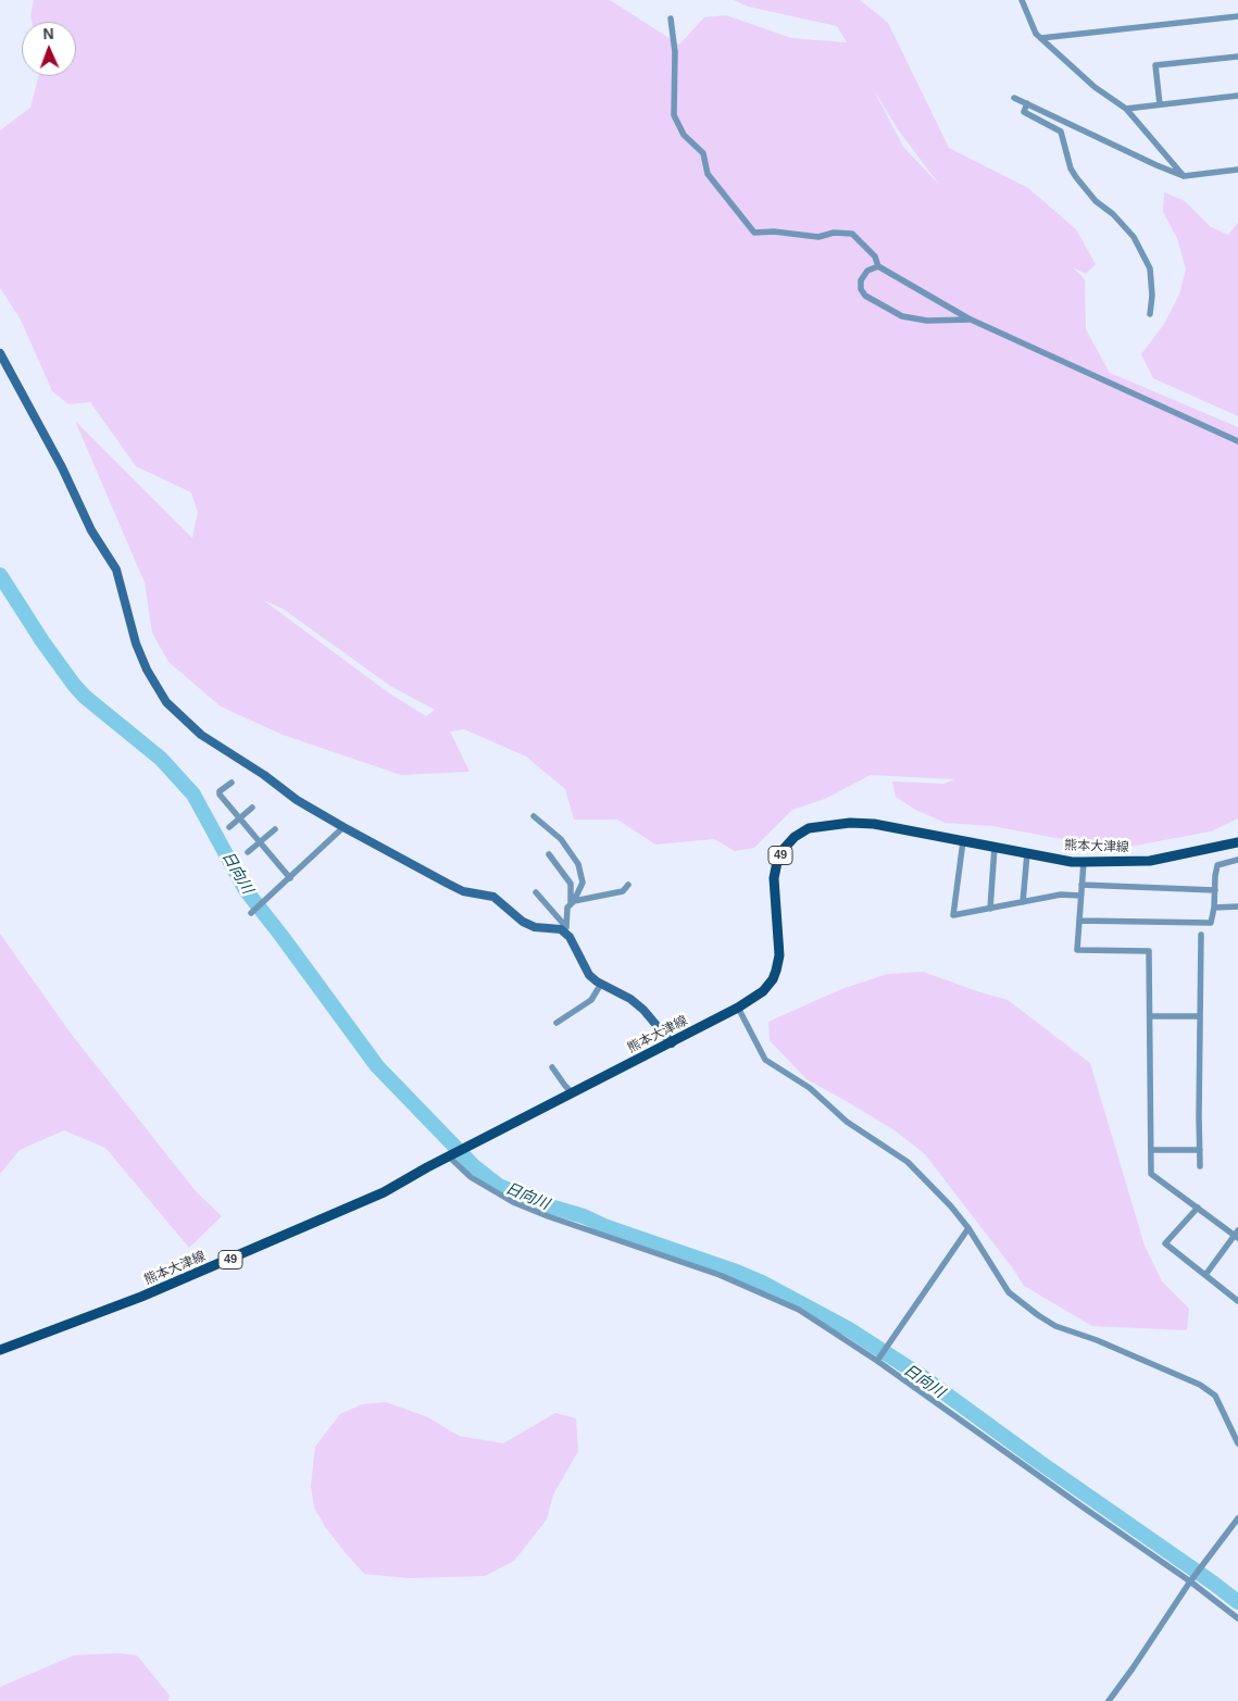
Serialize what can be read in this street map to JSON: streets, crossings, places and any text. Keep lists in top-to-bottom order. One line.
{"streets":{"main road":["熊本大津線","49"]},"water":["日向川"],"north":"top"}
